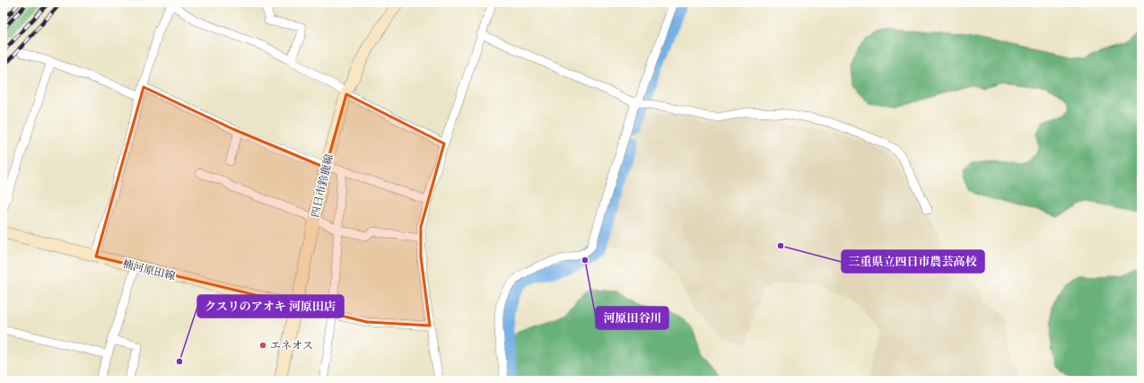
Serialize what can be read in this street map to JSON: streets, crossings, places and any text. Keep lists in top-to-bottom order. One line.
{"streets":{"main road":["四日市鈴鹿線","楠河原田線"]},"crossings":[["四日市鈴鹿線","楠河原田線"]],"places":["三重県立四日市農芸高校","河原田谷川","エネオス","クスリのアオキ 河原田店"]}
